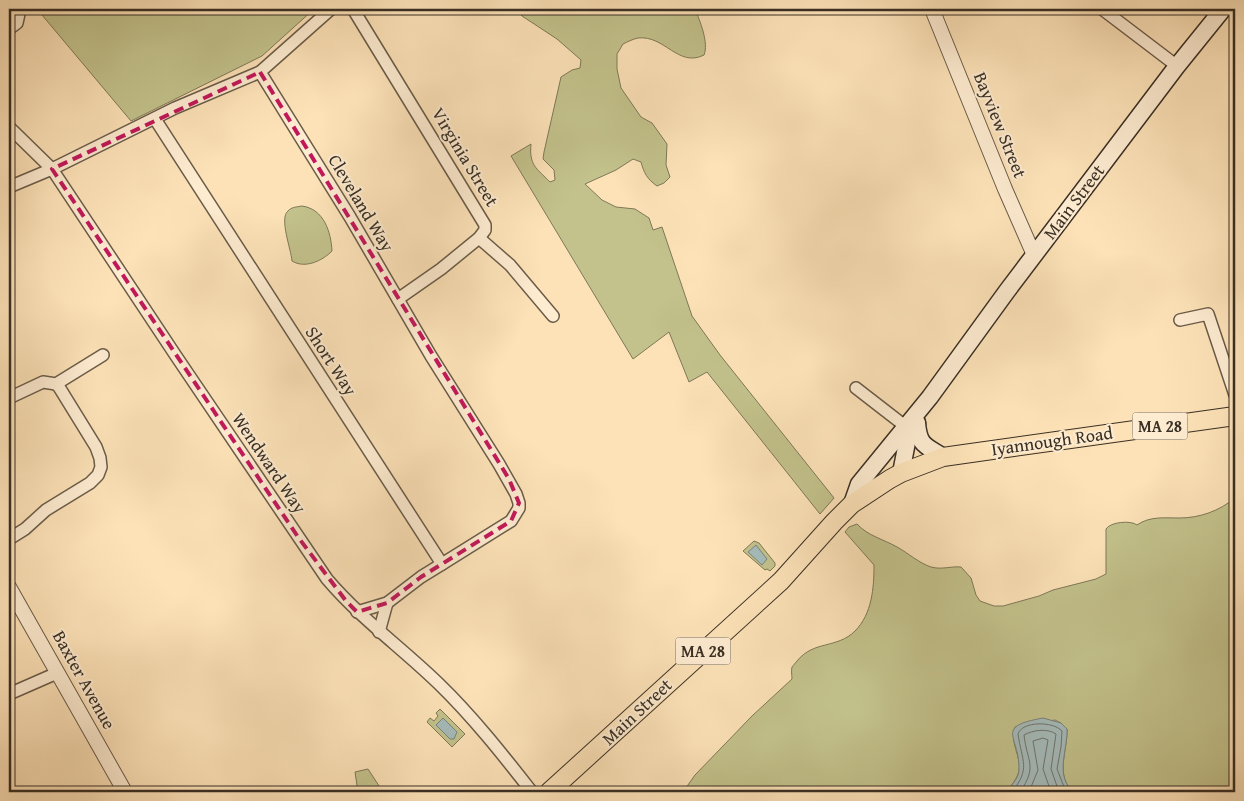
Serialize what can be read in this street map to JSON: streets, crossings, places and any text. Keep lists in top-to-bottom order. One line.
{"streets":{"main road":["Main Street","MA 28","Iyannough Road"],"street":["Bayview Street","Virginia Street","Cleveland Way","Short Way","Wendward Way","Baxter Avenue"]},"crossings":[["Bayview Street","Main Street"],["Main Street","Iyannough Road"],["Cleveland Way","Short Way"]]}
